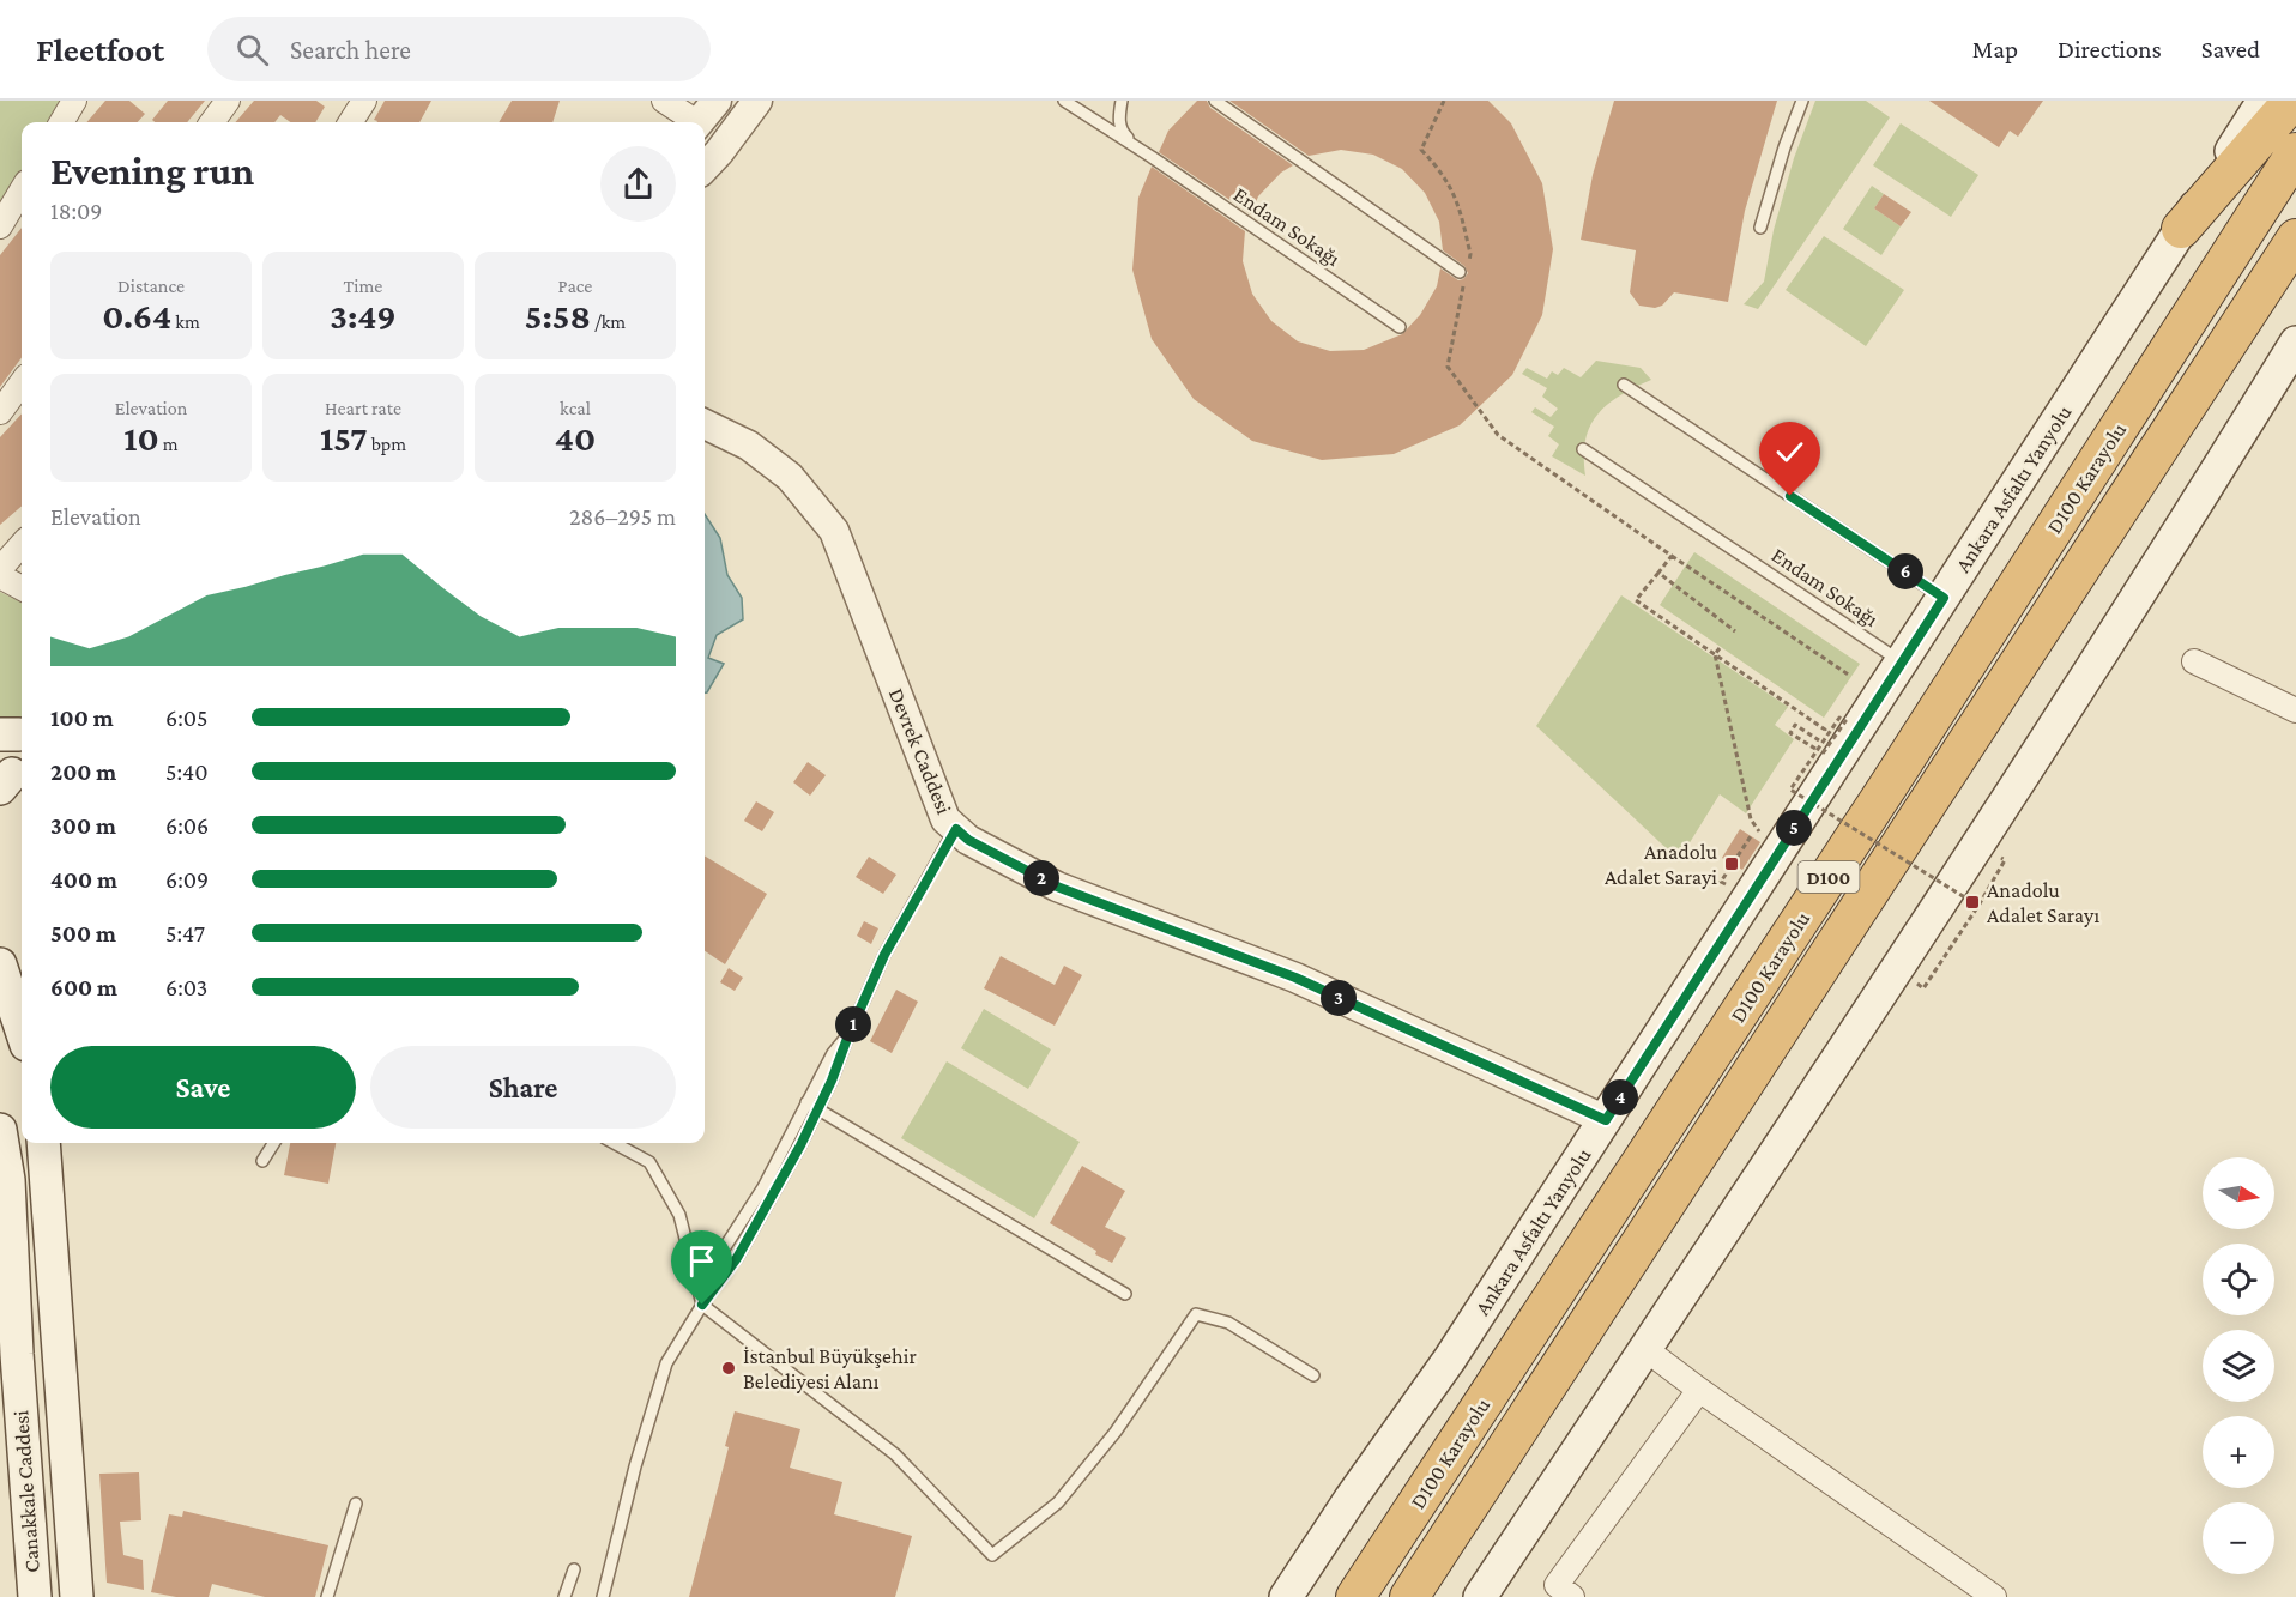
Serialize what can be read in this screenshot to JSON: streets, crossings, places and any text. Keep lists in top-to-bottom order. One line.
{"streets":{"highway":["D100 Karayolu","D100"],"main road":["Ankara Asfaltı Yanyolu","Canakkale Caddesi"],"street":["Devrek Caddesi"],"lane":["Endam Sokağı"]},"crossings":[["Endam Sokağı","Ankara Asfaltı Yanyolu"],["Ankara Asfaltı Yanyolu","Devrek Caddesi"]],"places":{"transit":["Anadolu Adalet Sarayi","Anadolu Adalet Sarayı"],"other":["İstanbul Büyükşehir Belediyesi Alanı"]},"north":"right","page":{"header":"Fleetfoot","search":"Search here","nav":["Map","Directions","Saved"],"heading":["Evening run","18:09"],"stats":[["Distance","0.64 km"],["Time","3:49"],["Pace","5:58 /km"],["Elevation","10 m"],["Heart rate","157 bpm"],["kcal","40"]],"chart":["Elevation","286–295 m"],"pins":["6","5","2","3","1","4"],"list":[{"name":"100 m","note":"6:05"},{"name":"200 m","note":"5:40"},{"name":"300 m","note":"6:06"},{"name":"400 m","note":"6:09"},{"name":"500 m","note":"5:47"},{"name":"600 m","note":"6:03"}],"buttons":["Save","Share"],"map_buttons":["+","−"]}}
